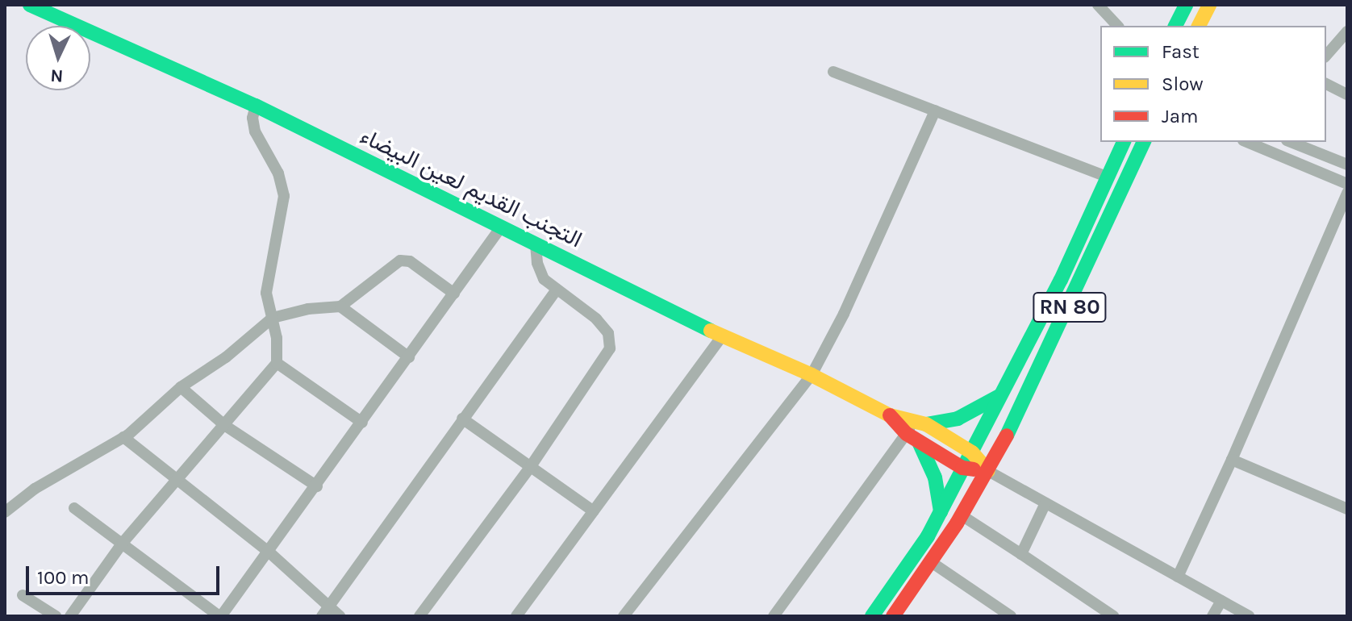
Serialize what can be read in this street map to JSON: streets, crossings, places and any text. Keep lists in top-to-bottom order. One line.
{"streets":{"main road":["التجنب القديم لعين البيضاء","RN 80"]},"legend":["Fast","Slow","Jam"],"scale_bar":"100 m","north":"bottom"}
